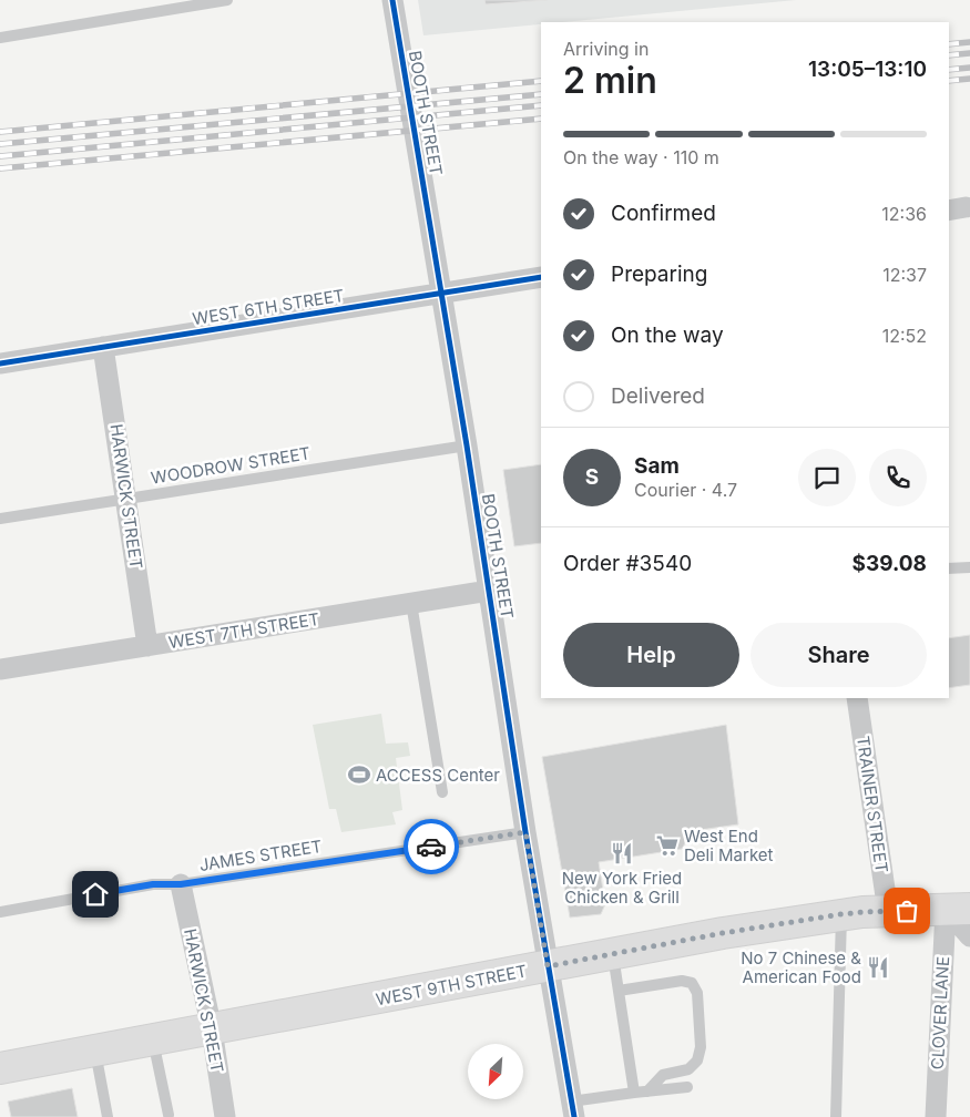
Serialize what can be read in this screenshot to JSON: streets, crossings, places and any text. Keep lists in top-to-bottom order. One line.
{"streets":{"main road":["WEST 9TH STREET"],"street":["BOOTH STREET","WEST 6TH STREET","HARWICK STREET","WEST 7TH STREET","TRAINER STREET","CLOVER LANE"],"lane":["WOODROW STREET","JAMES STREET"]},"crossings":[["BOOTH STREET","WEST 6TH STREET"],["BOOTH STREET","WOODROW STREET"],["BOOTH STREET","WEST 7TH STREET"],["BOOTH STREET","JAMES STREET"],["BOOTH STREET","WEST 9TH STREET"],["WEST 6TH STREET","HARWICK STREET"],["WOODROW STREET","HARWICK STREET"],["HARWICK STREET","WEST 7TH STREET"],["HARWICK STREET","JAMES STREET"],["HARWICK STREET","WEST 9TH STREET"],["TRAINER STREET","WEST 9TH STREET"],["WEST 9TH STREET","CLOVER LANE"]],"places":{"sports":["ACCESS Center"],"supermarket":["West End Deli Market"],"restaurant":["New York Fried Chicken & Grill","No 7 Chinese & American Food"]},"north":"bottom left","page":{"heading":["2 min","Arriving in","13:05–13:10"],"panel":["Sam","Courier · 4.7","Order #3540","$39.08"],"bar":"On the way · 110 m","list":[["Confirmed","12:36"],["Preparing","12:37"],["On the way","12:52"],"Delivered"],"round":"S","buttons":["Help","Share"]}}
